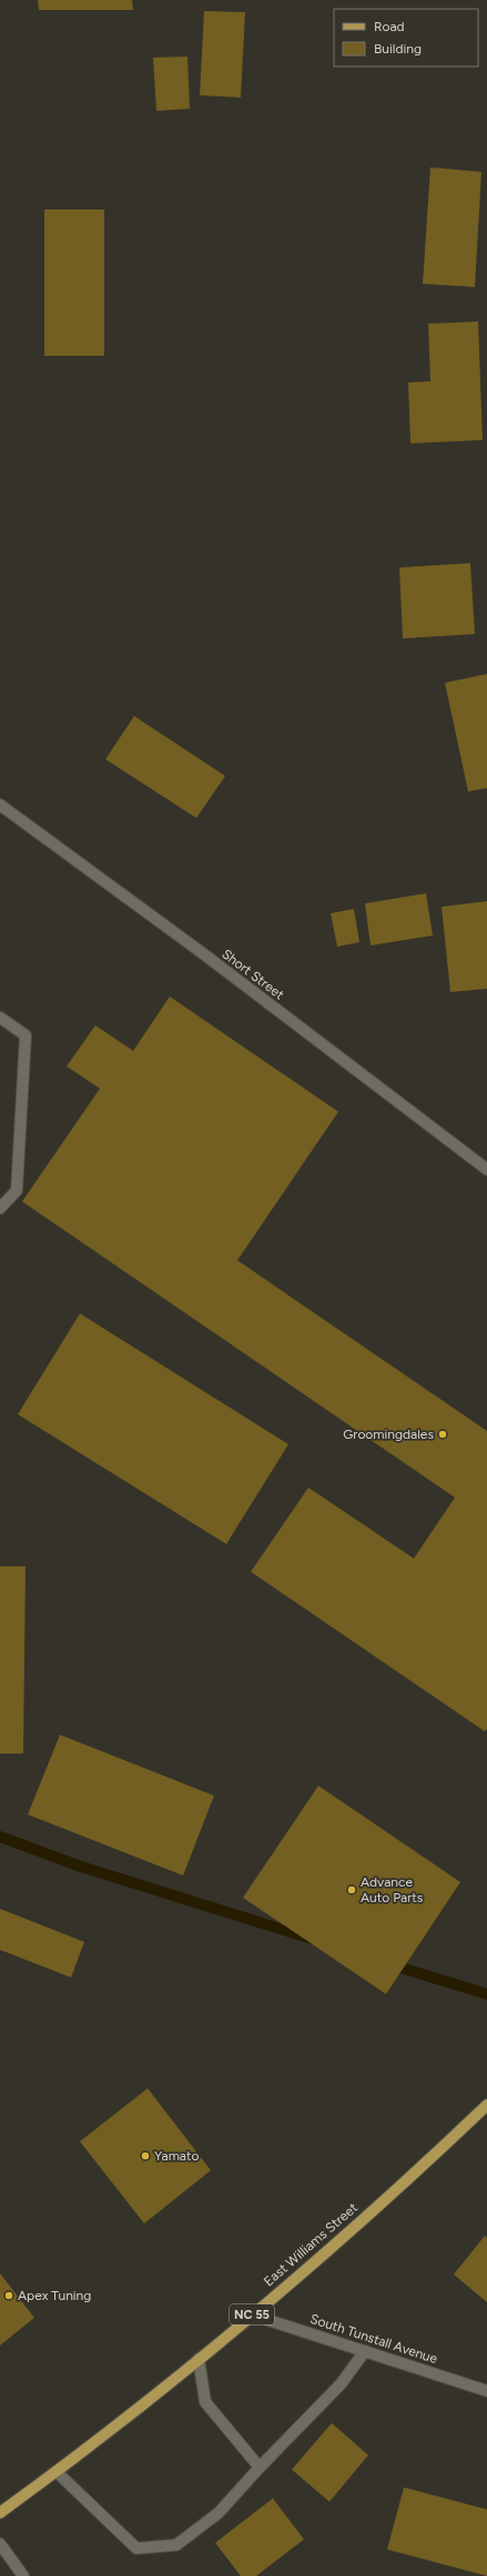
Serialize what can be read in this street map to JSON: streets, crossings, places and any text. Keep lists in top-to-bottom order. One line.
{"streets":{"main road":["East Williams Street","NC 55"],"street":["Short Street","South Tunstall Avenue"]},"crossings":[["East Williams Street","South Tunstall Avenue"]],"places":["Groomingdales","Advance Auto Parts","Yamato","Apex Tuning"],"legend":["Road","Building"]}
